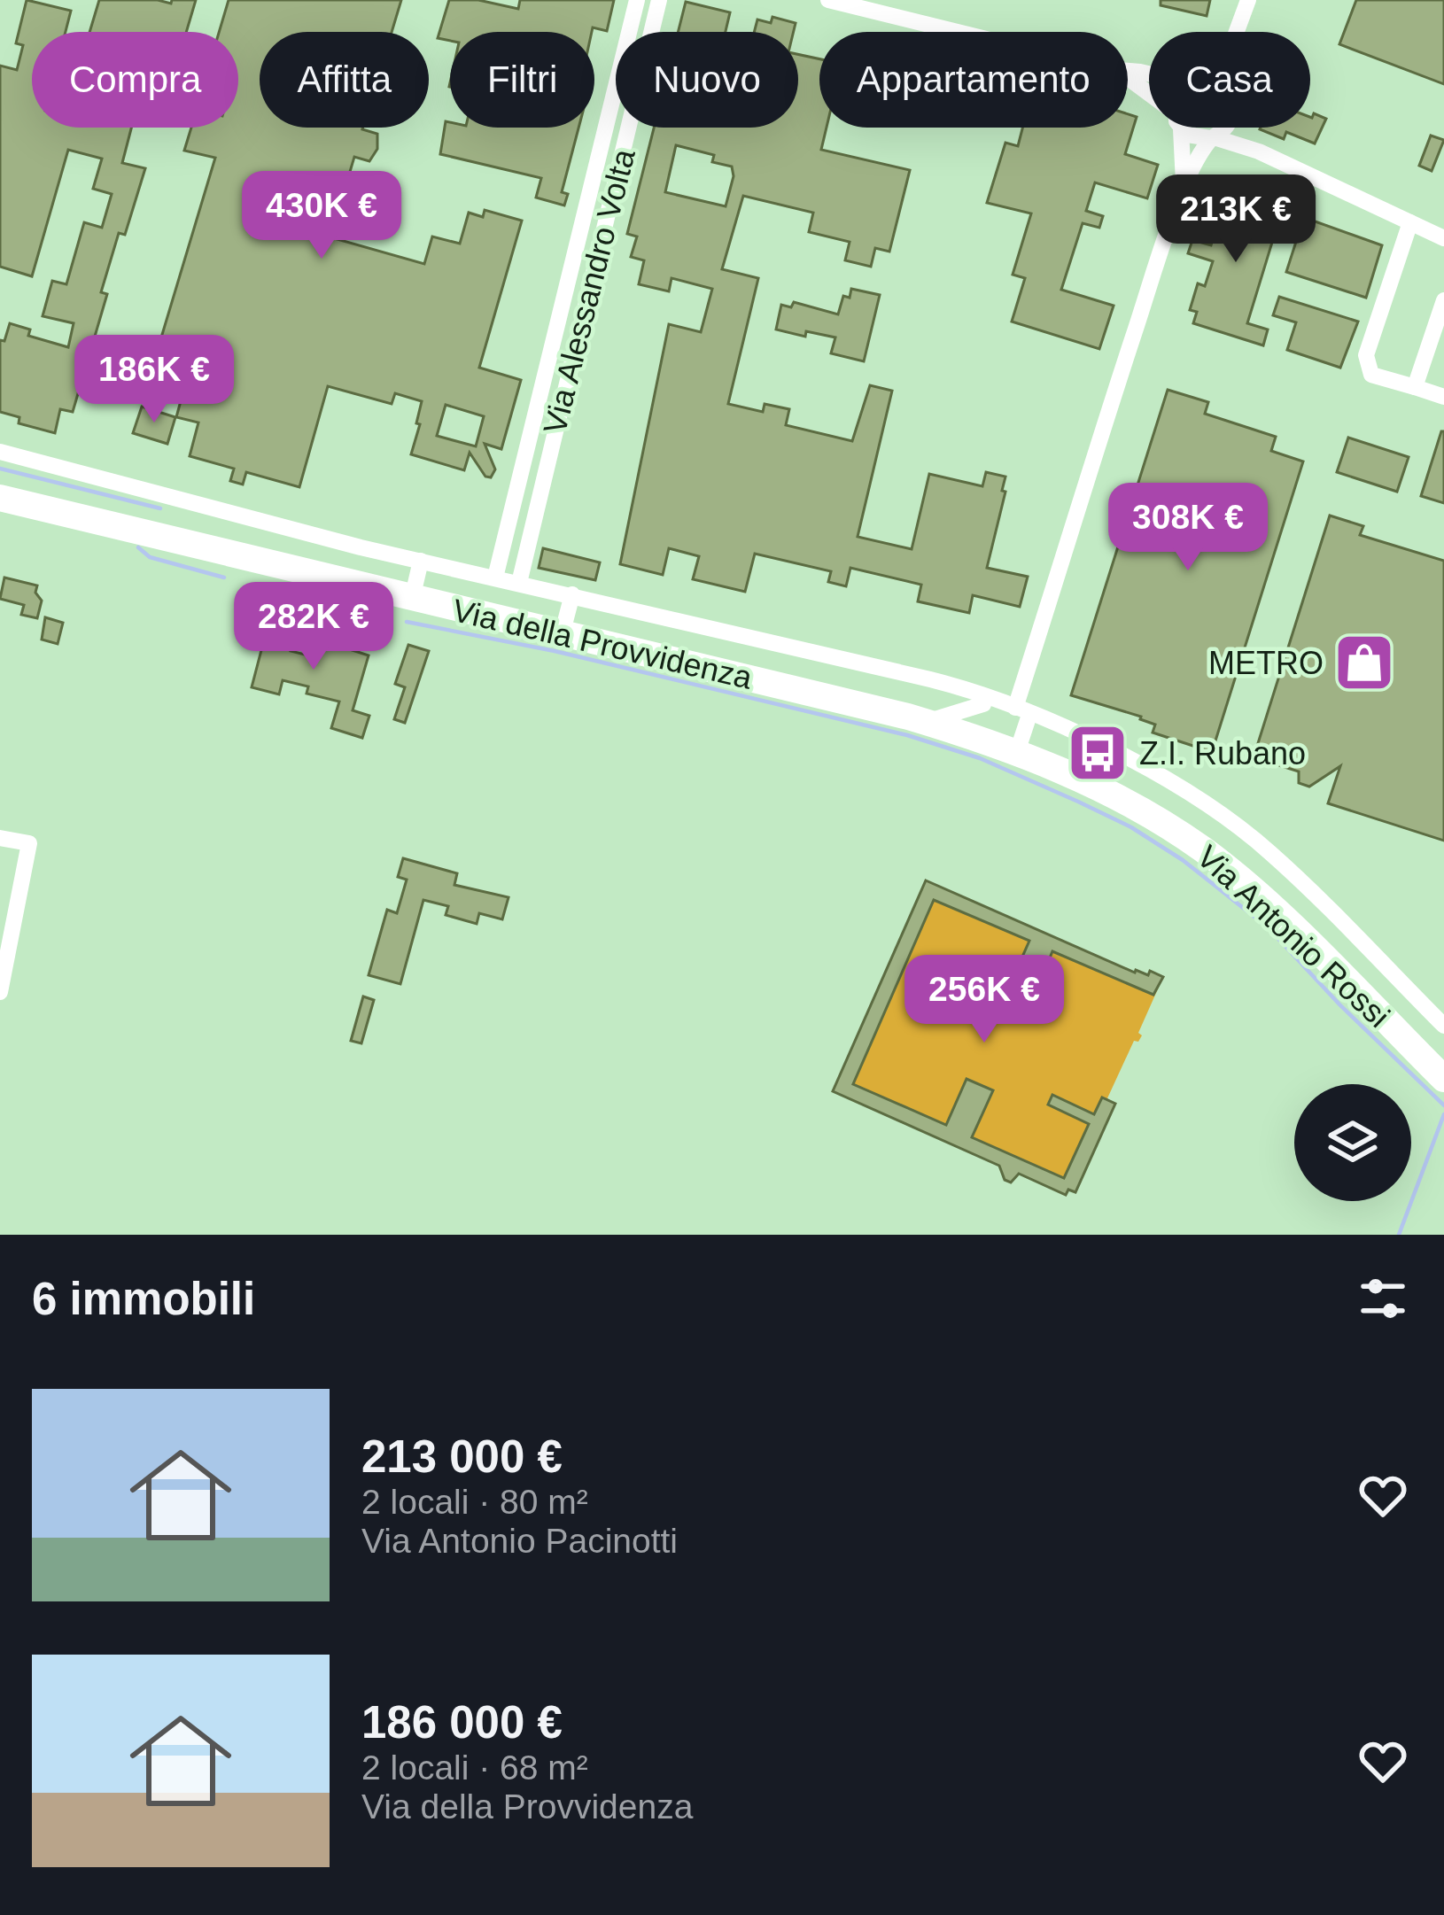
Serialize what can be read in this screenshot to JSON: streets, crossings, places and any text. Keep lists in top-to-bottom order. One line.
{"streets":{"main road":["Via della Provvidenza","Via Antonio Rossi"],"street":["Via Alessandro Volta"]},"crossings":[["Via Alessandro Volta","Via della Provvidenza"],["Via della Provvidenza","Via Antonio Rossi"]],"places":{"shop":["METRO"],"bus stop":["Z.I. Rubano"]},"page":{"chip":["Compra","Affitta","Filtri","Nuovo","Appartamento","Casa"],"price":["430K €","213K €","186K €","308K €","282K €","256K €"],"heading":"6 immobili","list":[{"name":"213 000 €","note":"2 locali · 80 m² · Via Antonio Pacinotti"},{"name":"186 000 €","note":"2 locali · 68 m² · Via della Provvidenza"}]}}
